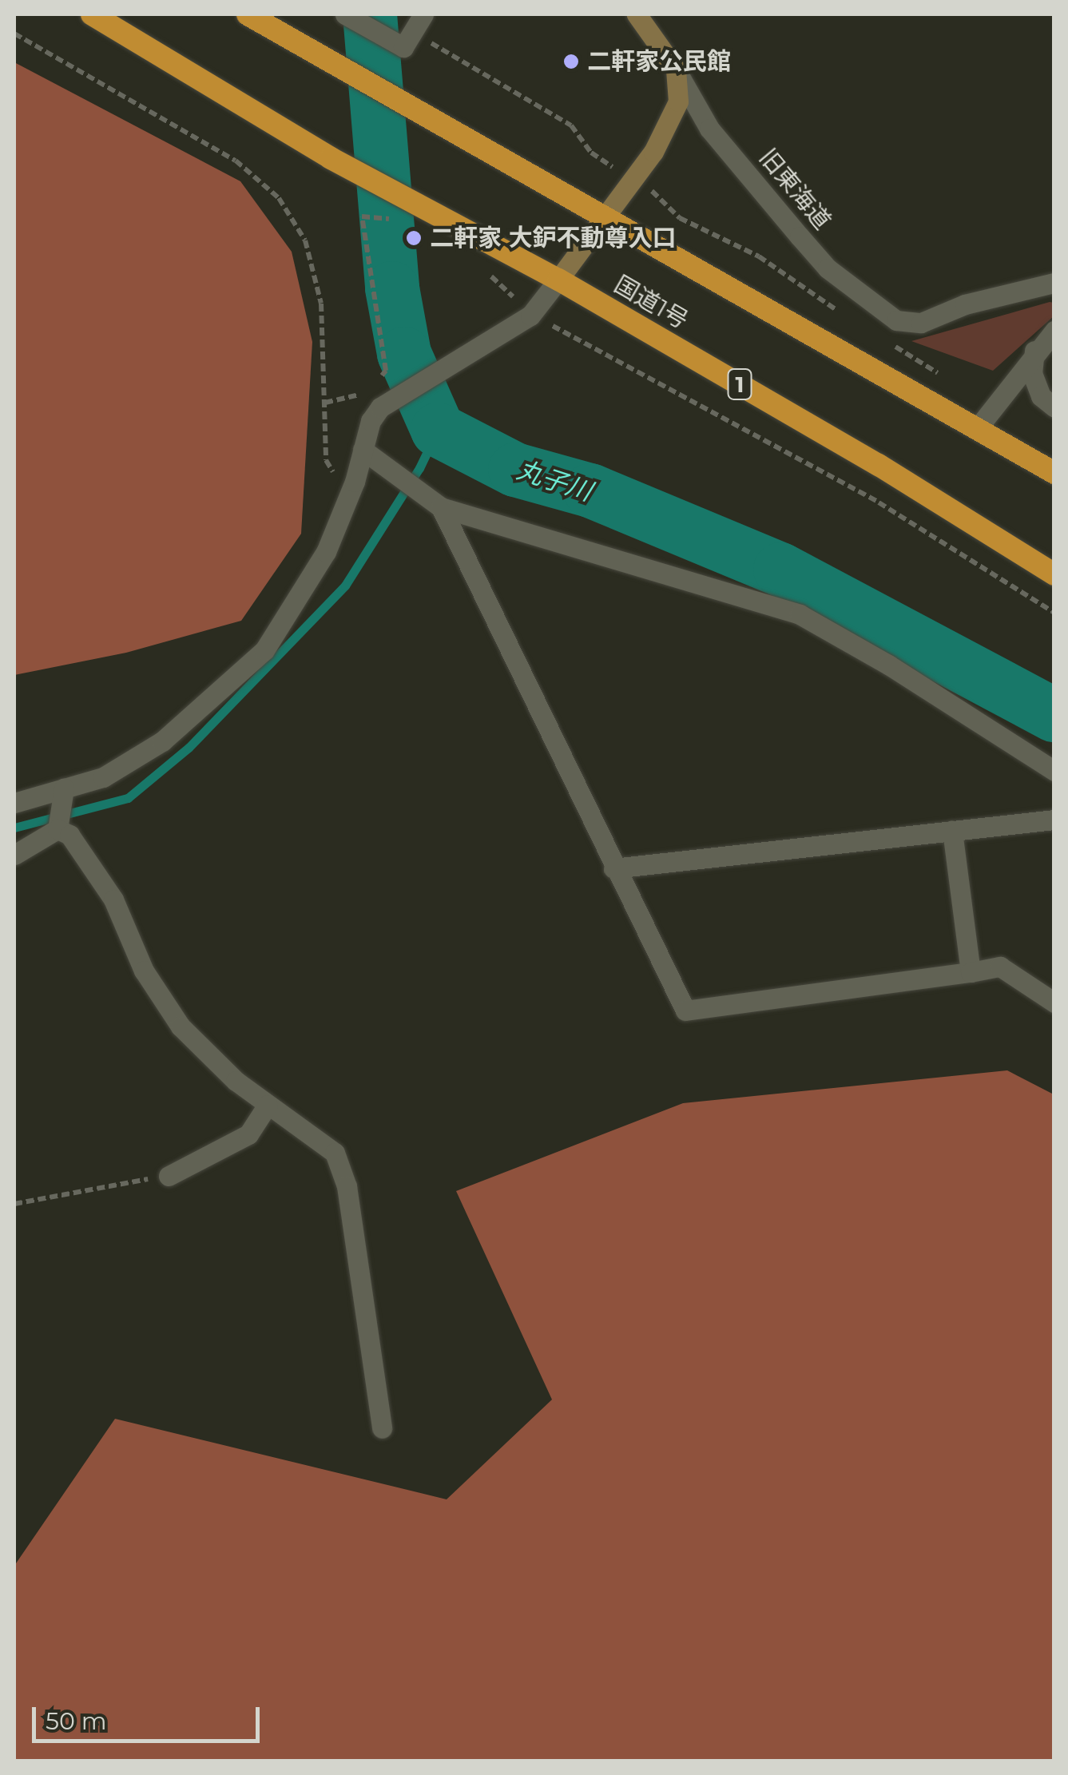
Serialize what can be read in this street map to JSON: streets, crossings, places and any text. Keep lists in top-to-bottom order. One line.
{"streets":{"highway":["国道1号","1"],"street":["旧東海道"]},"water":["丸子川"],"places":["二軒家公民館","二軒家 大鈩不動尊入口"],"scale_bar":"50 m"}
